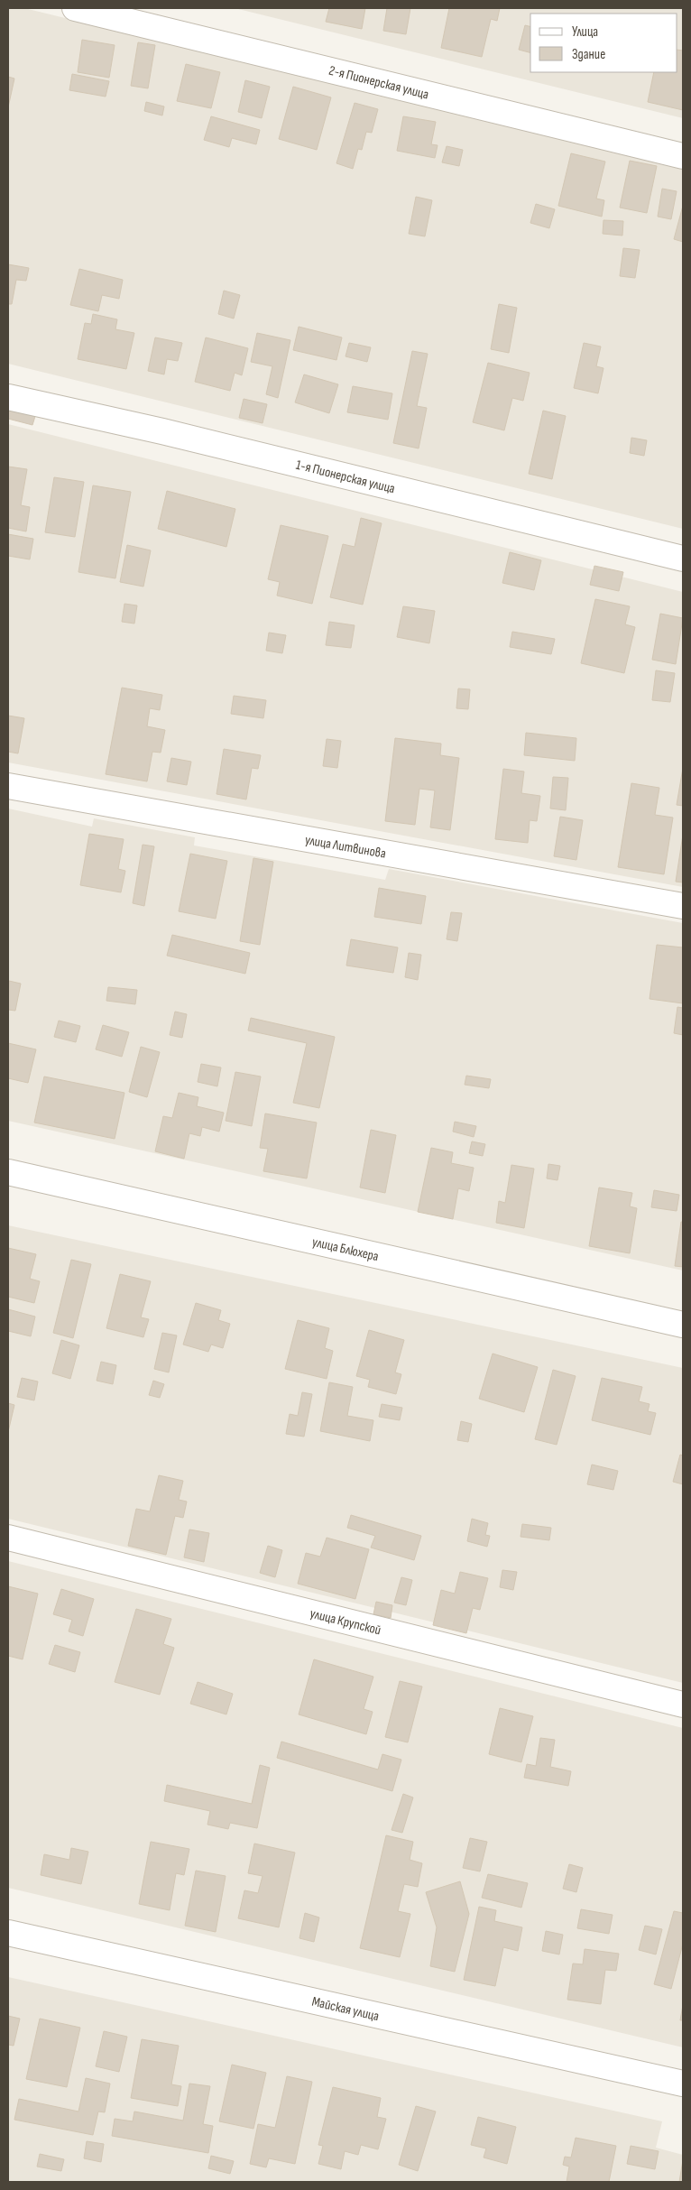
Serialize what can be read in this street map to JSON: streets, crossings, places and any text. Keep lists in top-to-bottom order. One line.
{"streets":{"street":["2-я Пионерская улица","1-я Пионерская улица","улица Литвинова","улица Блюхера","улица Крупской","Майская улица"]},"legend":["Улица","Здание"]}
